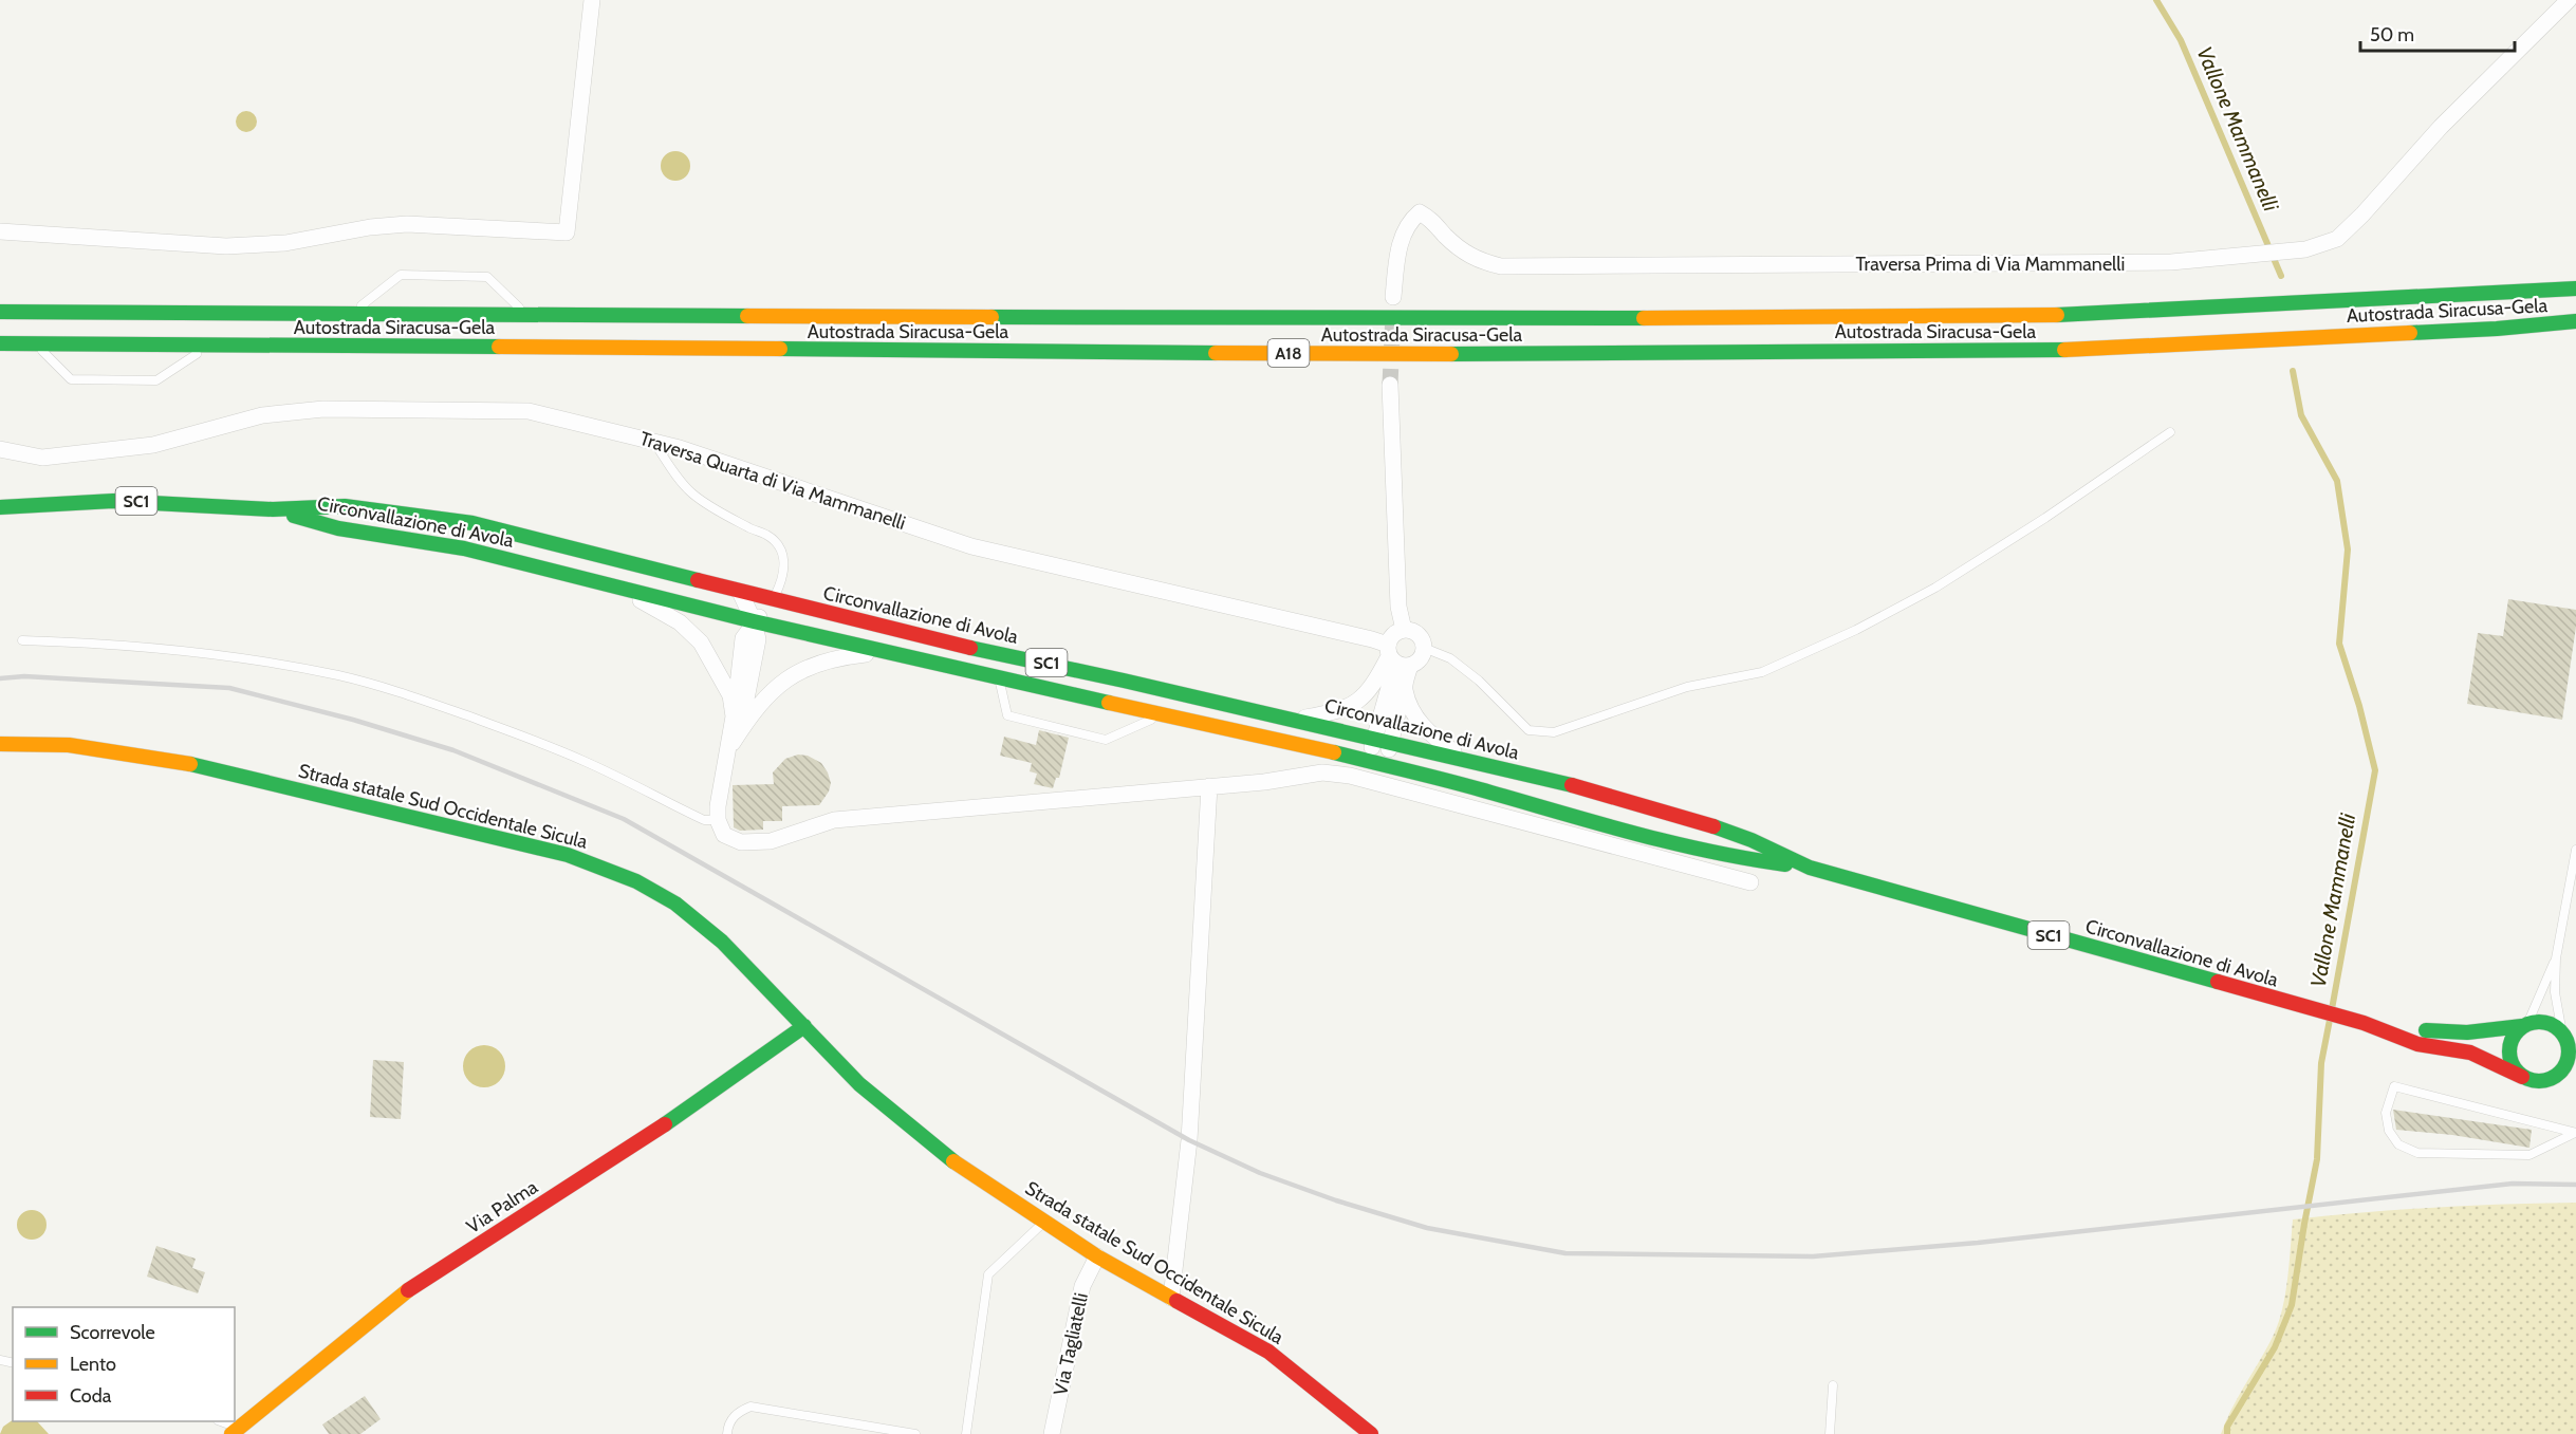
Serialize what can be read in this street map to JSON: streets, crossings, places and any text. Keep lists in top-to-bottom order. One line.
{"streets":{"main road":["Autostrada Siracusa-Gela","A18","SC1","Circonvallazione di Avola","Strada statale Sud Occidentale Sicula","Via Palma"],"street":["Traversa Prima di Via Mammanelli","Traversa Quarta di Via Mammanelli","Via Tagliatelli"]},"crossings":[["Strada statale Sud Occidentale Sicula","Via Palma"],["Strada statale Sud Occidentale Sicula","Via Tagliatelli"]],"water":["Vallone Mammanelli"],"legend":["Scorrevole","Lento","Coda"],"scale_bar":"50 m"}
